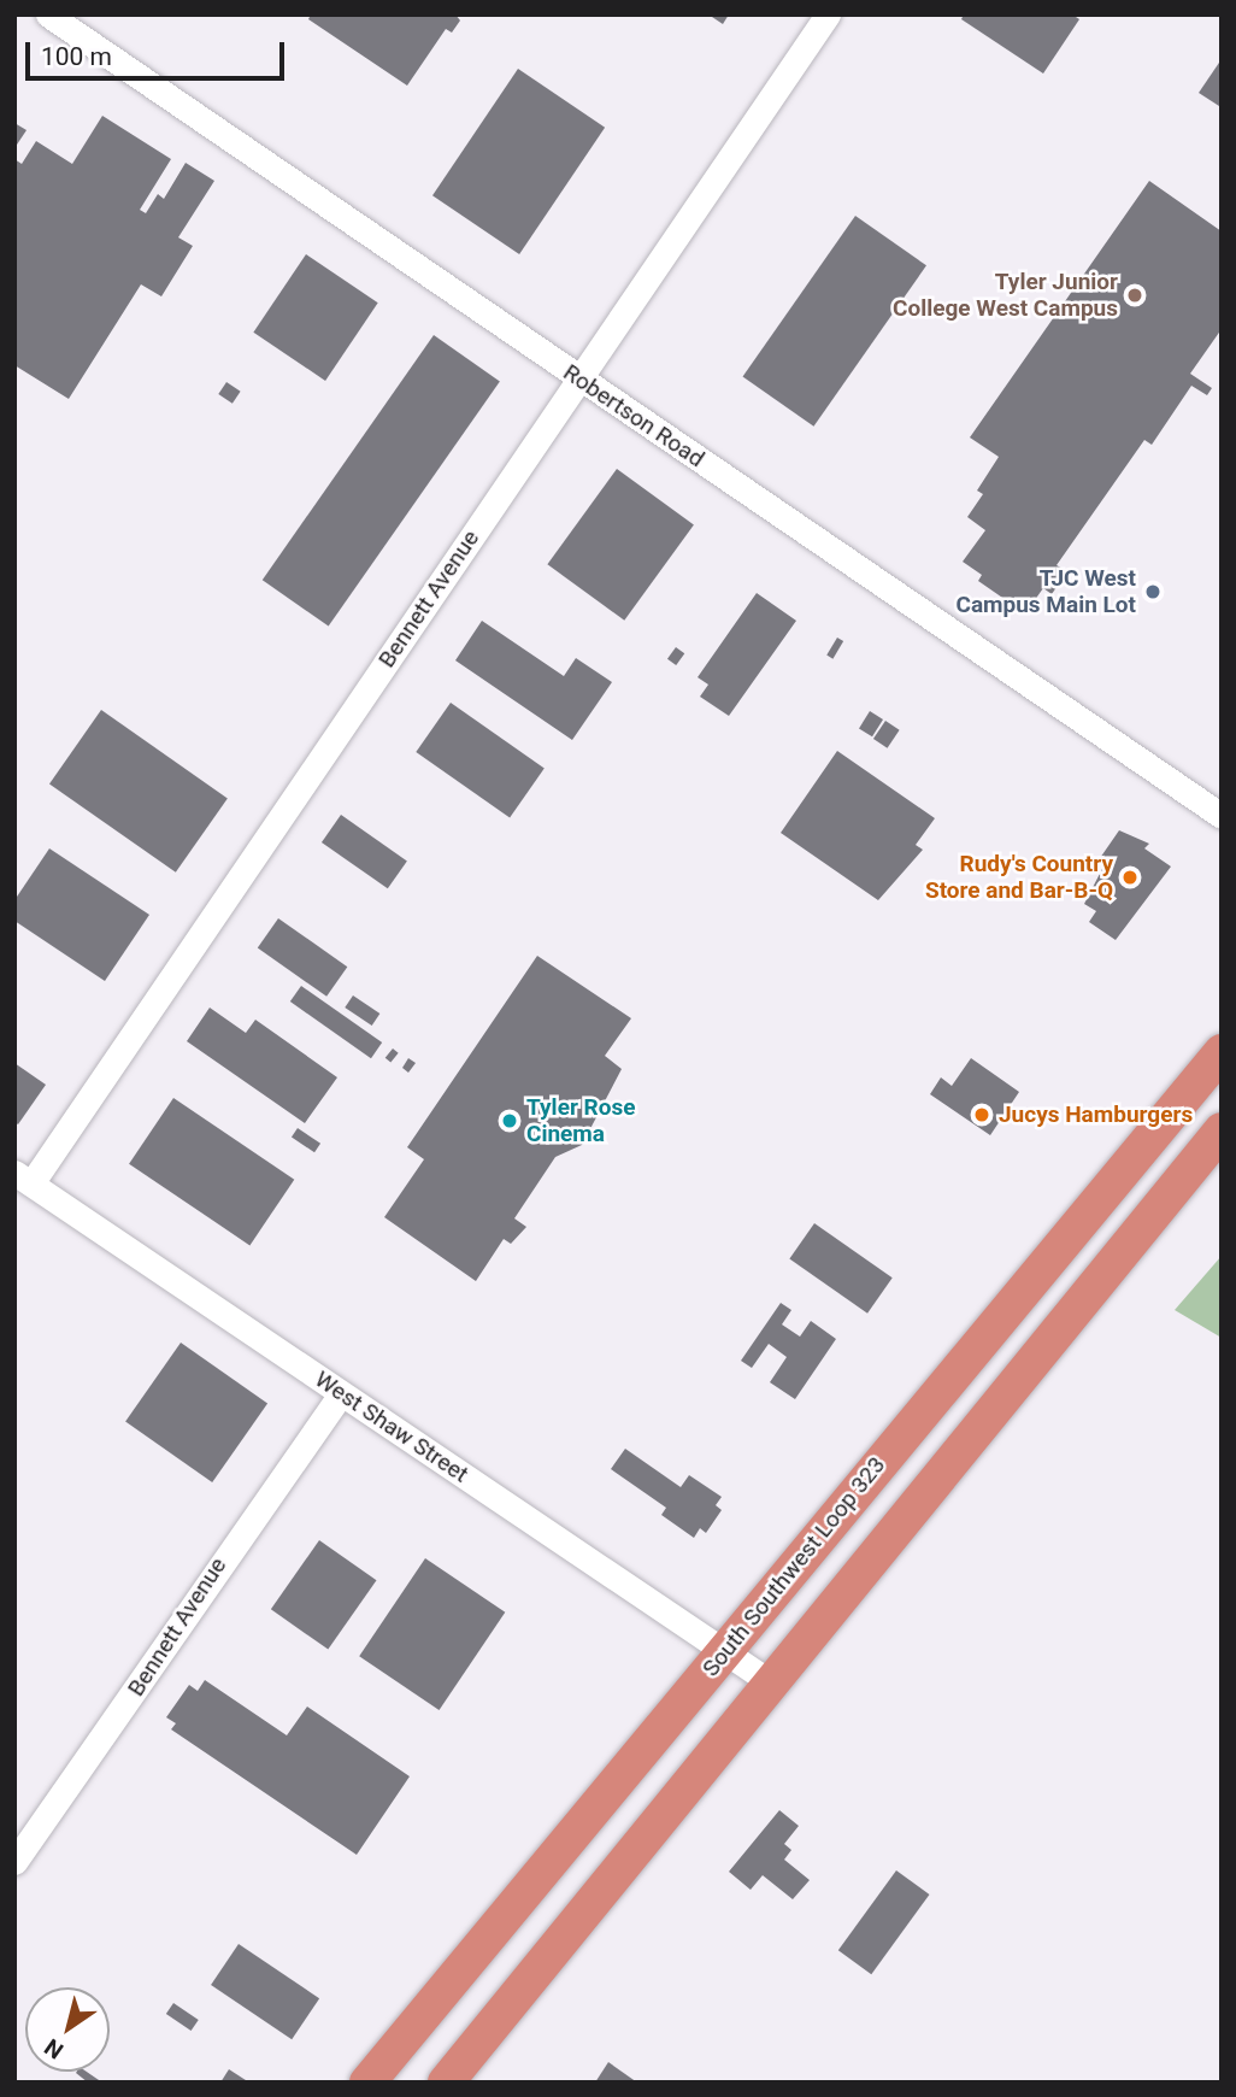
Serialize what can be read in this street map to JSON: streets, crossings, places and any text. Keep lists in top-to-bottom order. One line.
{"streets":{"highway":["South Southwest Loop 323"],"street":["Robertson Road","Bennett Avenue","West Shaw Street"]},"crossings":[["Robertson Road","Bennett Avenue"],["Bennett Avenue","West Shaw Street"],["West Shaw Street","South Southwest Loop 323"]],"places":["Tyler Junior College West Campus","TJC West Campus Main Lot","Rudy's Country Store and Bar-B-Q","Jucys Hamburgers","Tyler Rose Cinema"],"scale_bar":"100 m","north":"bottom left"}
